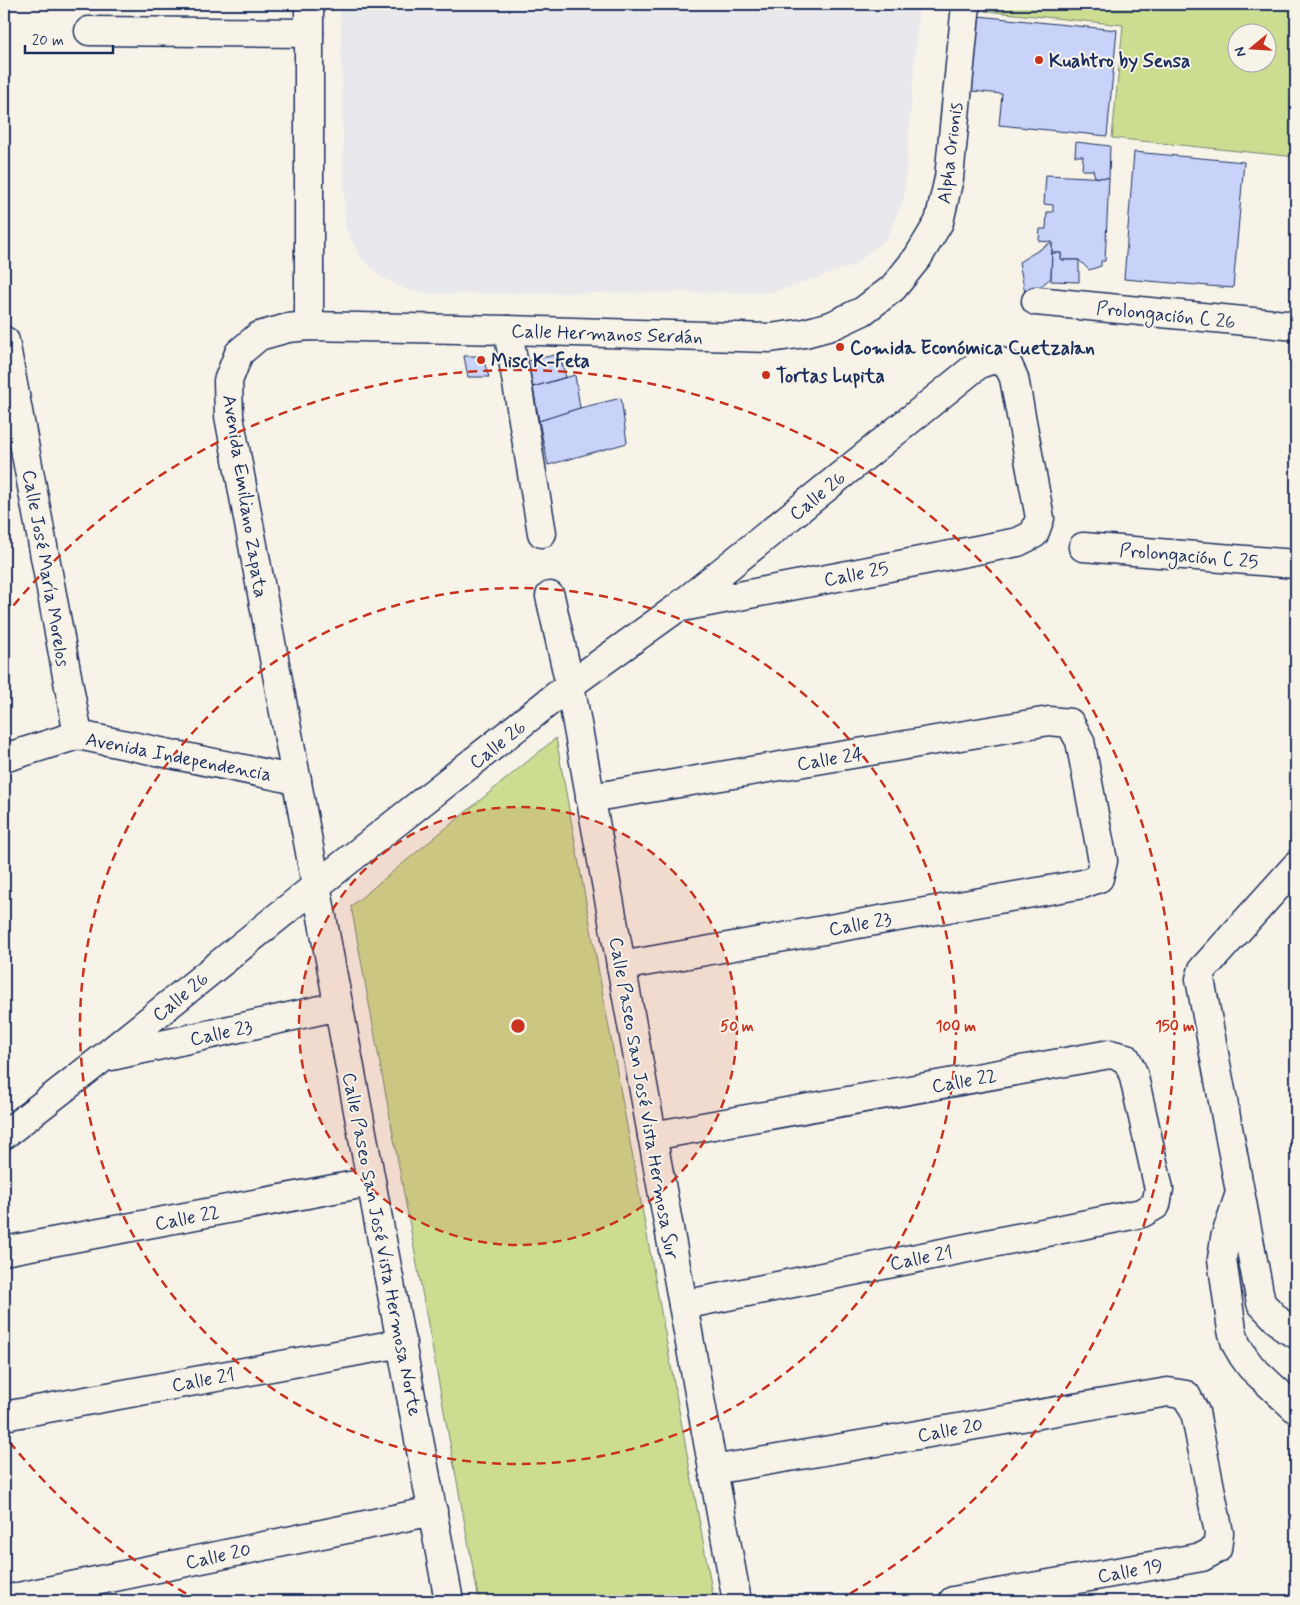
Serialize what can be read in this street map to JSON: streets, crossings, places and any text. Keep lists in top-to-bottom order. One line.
{"streets":{"street":["Alpha Orionis","Prolongación C 26","Calle Hermanos Serdán","Calle 26","Avenida Emiliano Zapata","Prolongación C 25","Calle José María Morelos","Calle 25","Avenida Independencia","Calle 24","Calle 23","Calle 22","Calle Paseo San José Vista Hermosa Sur","Calle Paseo San José Vista Hermosa Norte","Calle 21","Calle 20","Calle 19"]},"crossings":[["Alpha Orionis","Calle Hermanos Serdán"],["Calle Hermanos Serdán","Avenida Emiliano Zapata"],["Calle 26","Avenida Emiliano Zapata"],["Calle 26","Calle 25"],["Calle 26","Calle 23"],["Calle 26","Calle Paseo San José Vista Hermosa Sur"],["Calle 26","Calle Paseo San José Vista Hermosa Norte"],["Avenida Emiliano Zapata","Avenida Independencia"],["Avenida Emiliano Zapata","Calle Paseo San José Vista Hermosa Norte"],["Calle José María Morelos","Avenida Independencia"],["Calle 24","Calle 23"],["Calle 24","Calle Paseo San José Vista Hermosa Sur"],["Calle 23","Calle Paseo San José Vista Hermosa Sur"],["Calle 23","Calle Paseo San José Vista Hermosa Norte"],["Calle 22","Calle Paseo San José Vista Hermosa Sur"],["Calle 22","Calle Paseo San José Vista Hermosa Norte"],["Calle 22","Calle 21"],["Calle Paseo San José Vista Hermosa Sur","Calle 21"],["Calle Paseo San José Vista Hermosa Sur","Calle 20"],["Calle Paseo San José Vista Hermosa Norte","Calle 21"],["Calle Paseo San José Vista Hermosa Norte","Calle 20"],["Calle 20","Calle 19"]],"places":["Kuahtro by Sensa","Comida Económica Cuetzalan","Misc K-Feta","Tortas Lupita"],"scale_bar":"20 m","north":"left","rings":["50 m","100 m","150 m"]}
